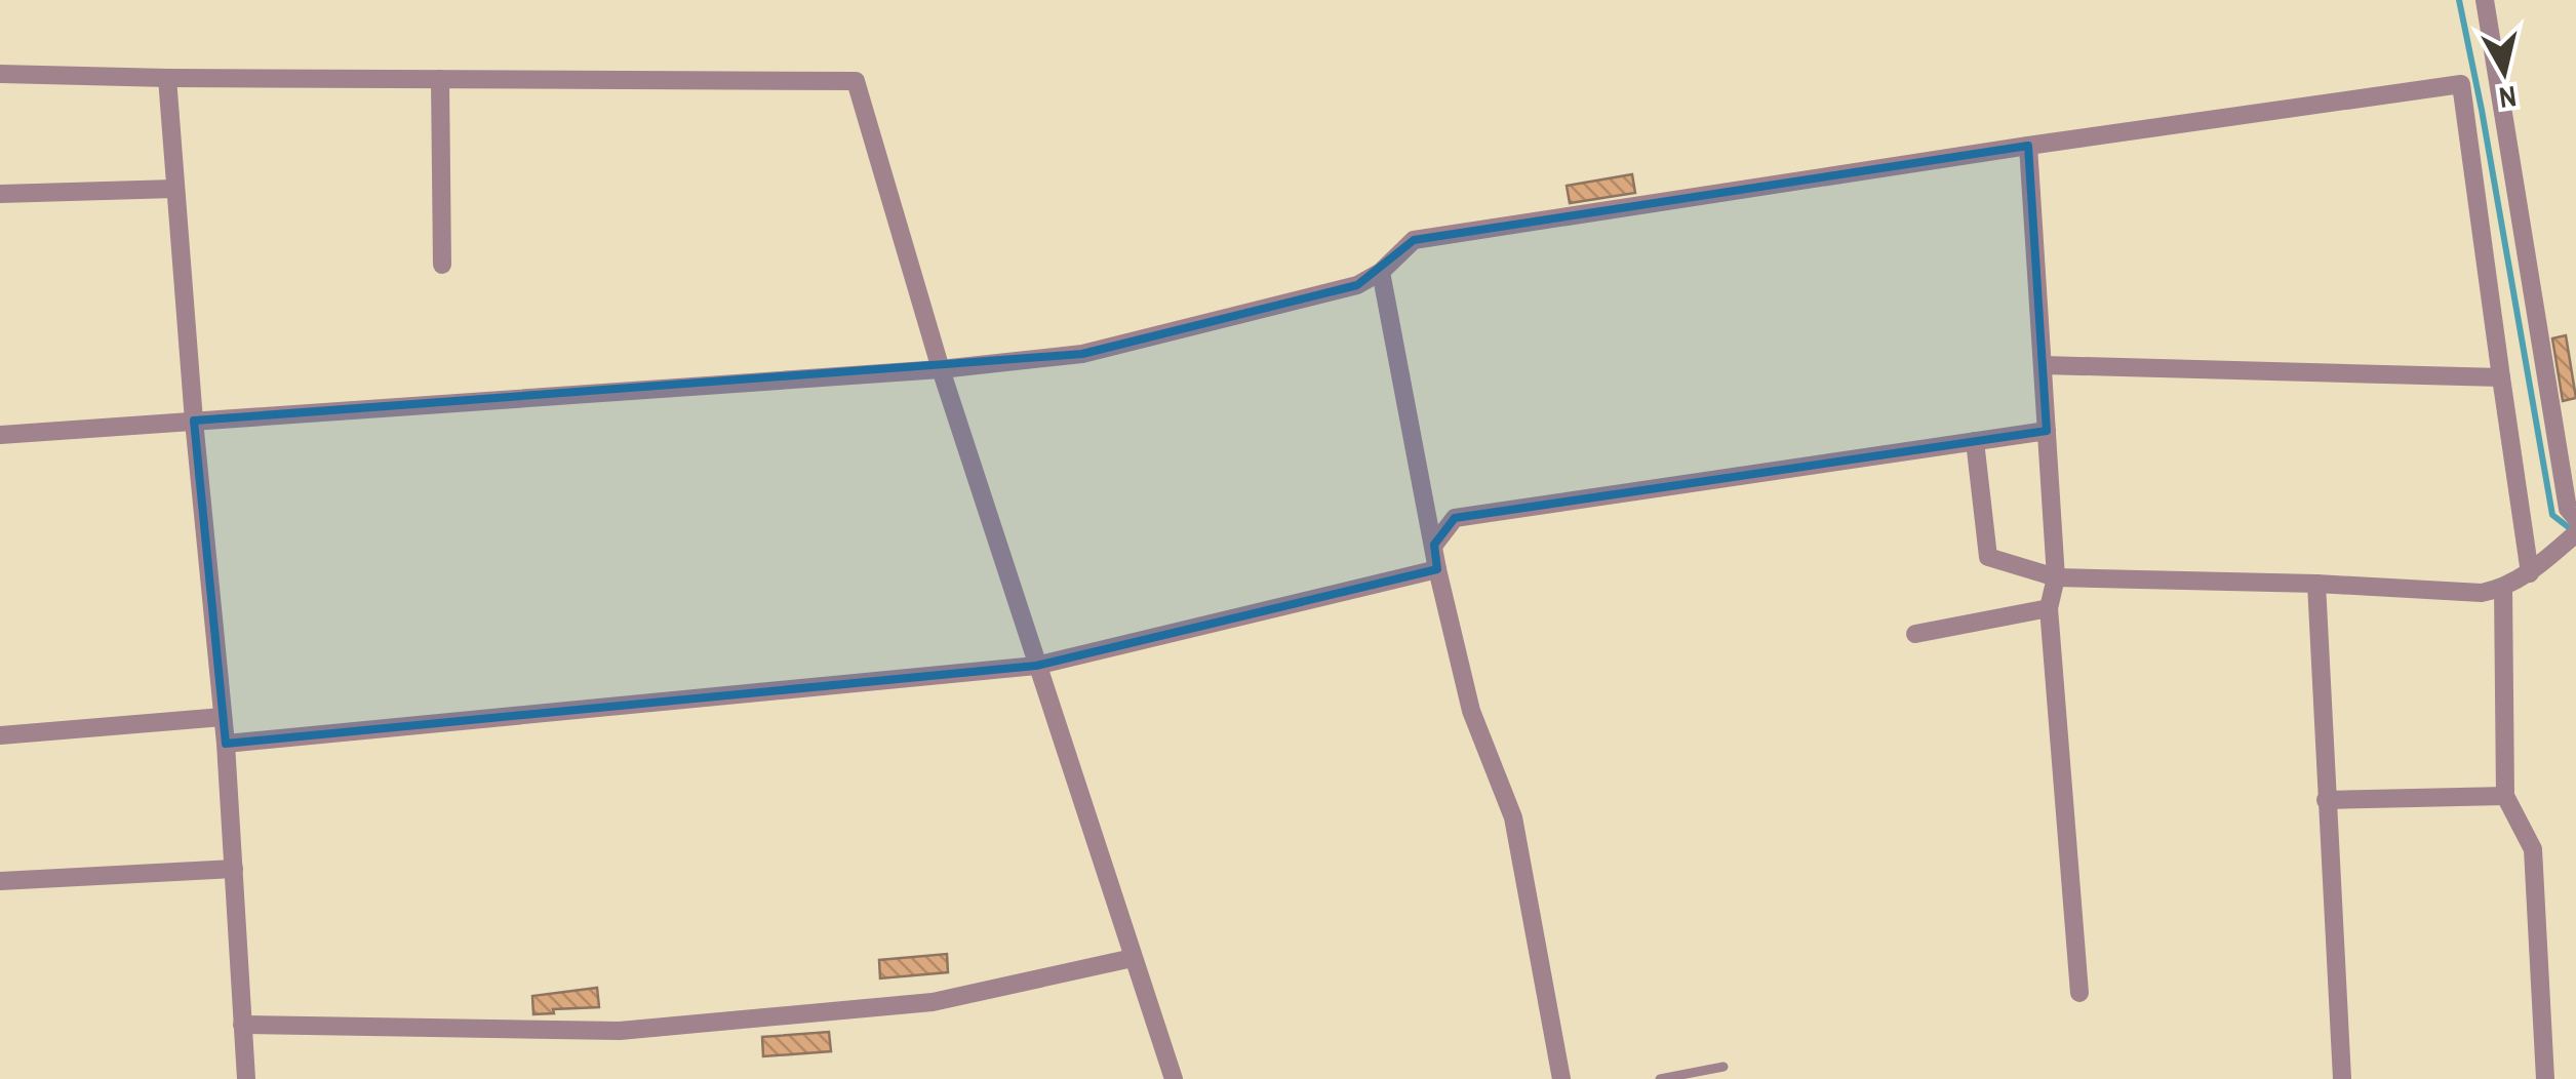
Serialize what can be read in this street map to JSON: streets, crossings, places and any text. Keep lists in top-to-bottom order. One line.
{"north":"bottom"}
